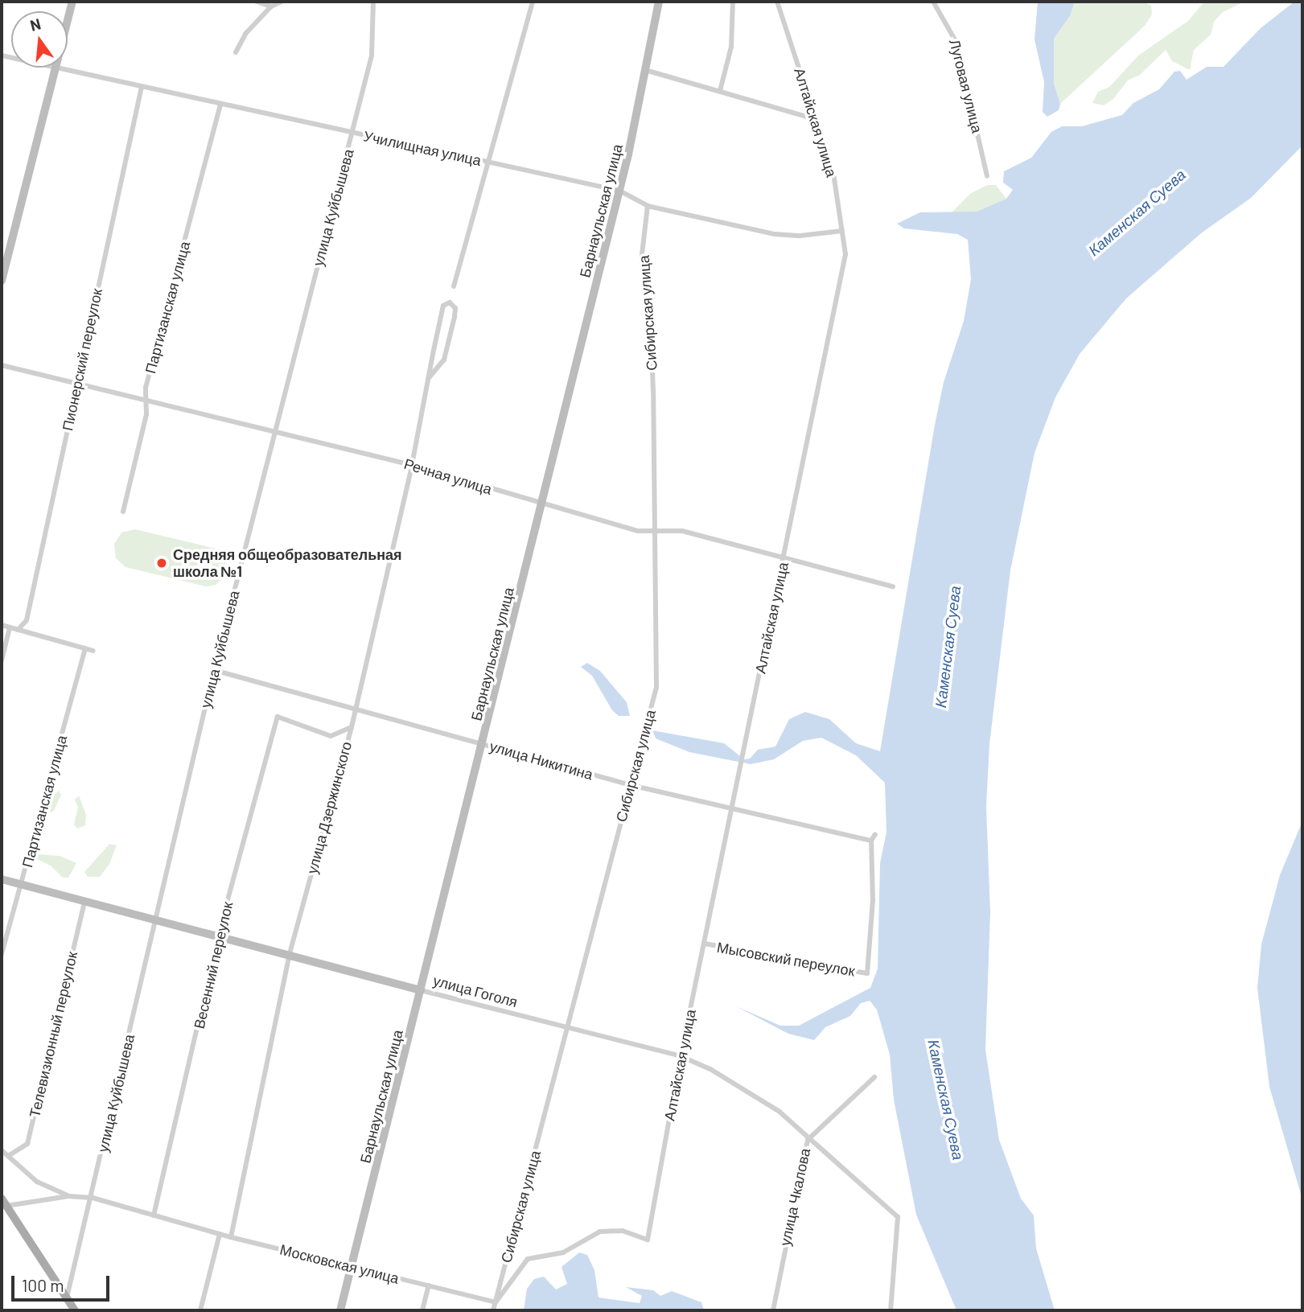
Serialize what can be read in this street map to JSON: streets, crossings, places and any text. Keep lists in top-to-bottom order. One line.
{"streets":{"street":["Луговая улица","Алтайская улица","Училищная улица","улица Куйбышева","Барнаульская улица","Партизанская улица","Сибирская улица","Пионерский переулок","Речная улица","улица Никитина","улица Дзержинского","Мысовский переулок","Весенний переулок","улица Гоголя","Телевизионный переулок","улица Чкалова","Московская улица"]},"crossings":[["Алтайская улица","Училищная улица"],["Алтайская улица","Сибирская улица"],["Алтайская улица","Речная улица"],["Алтайская улица","улица Никитина"],["Алтайская улица","Мысовский переулок"],["Алтайская улица","улица Гоголя"],["Алтайская улица","Московская улица"],["Училищная улица","улица Куйбышева"],["Училищная улица","Барнаульская улица"],["Училищная улица","Партизанская улица"],["Училищная улица","Сибирская улица"],["Училищная улица","Пионерский переулок"],["улица Куйбышева","Речная улица"],["улица Куйбышева","улица Никитина"],["улица Куйбышева","улица Гоголя"],["улица Куйбышева","Московская улица"],["Барнаульская улица","Речная улица"],["Барнаульская улица","улица Никитина"],["Барнаульская улица","улица Гоголя"],["Барнаульская улица","Московская улица"],["Партизанская улица","Речная улица"],["Партизанская улица","улица Гоголя"],["Сибирская улица","Речная улица"],["Сибирская улица","улица Никитина"],["Сибирская улица","улица Гоголя"],["Сибирская улица","Московская улица"],["Пионерский переулок","Речная улица"],["Речная улица","улица Дзержинского"],["улица Никитина","улица Дзержинского"],["улица Никитина","Мысовский переулок"],["улица Дзержинского","Весенний переулок"],["улица Дзержинского","улица Гоголя"],["улица Дзержинского","Московская улица"],["Весенний переулок","улица Гоголя"],["Весенний переулок","Московская улица"],["улица Гоголя","Телевизионный переулок"],["улица Гоголя","улица Чкалова"]],"water":["Каменская Суева"],"places":["Средняя общеобразовательная школа №1"],"scale_bar":"100 m","north":"top"}
